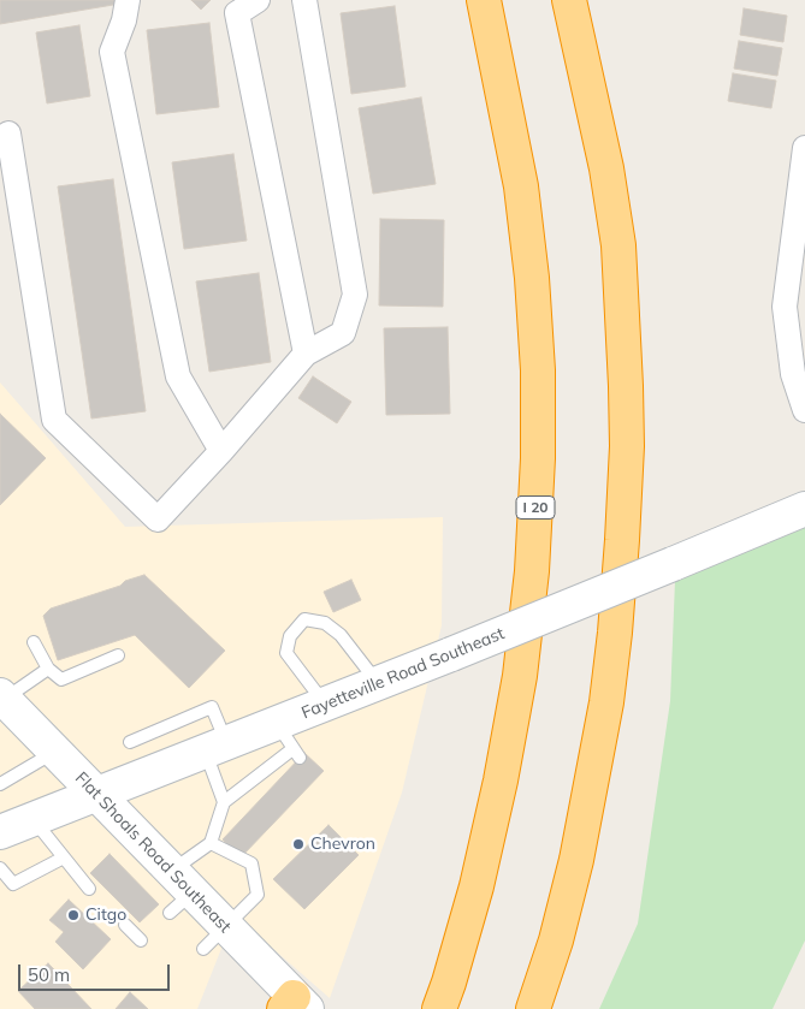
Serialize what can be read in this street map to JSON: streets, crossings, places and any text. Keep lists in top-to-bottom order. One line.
{"streets":{"highway":["I 20"],"street":["Fayetteville Road Southeast","Flat Shoals Road Southeast"]},"crossings":[["Fayetteville Road Southeast","Flat Shoals Road Southeast"]],"places":["Chevron","Citgo"],"scale_bar":"50 m"}
